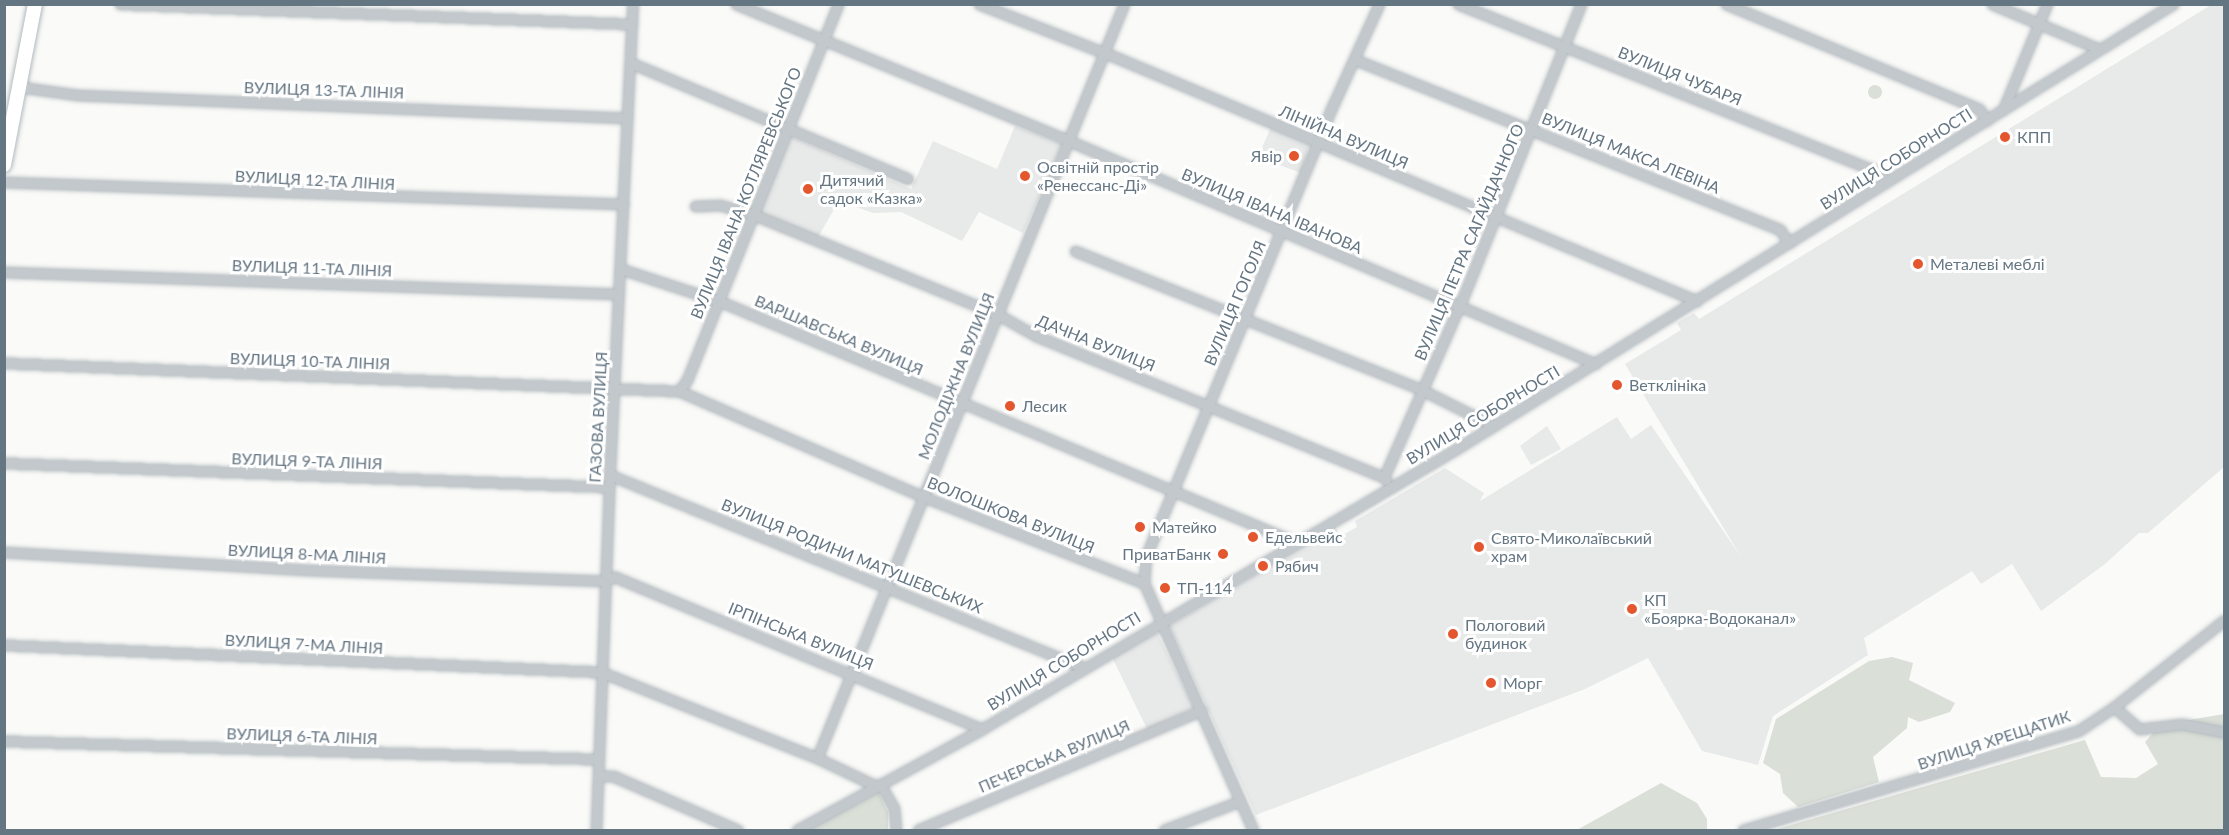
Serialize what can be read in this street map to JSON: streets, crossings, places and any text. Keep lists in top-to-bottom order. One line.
{"streets":{"street":["ВУЛИЦЯ ЧУБАРЯ","ВУЛИЦЯ 13-ТА ЛІНІЯ","ЛІНІЙНА ВУЛИЦЯ","ВУЛИЦЯ МАКСА ЛЕВІНА","ВУЛИЦЯ СОБОРНОСТІ","ВУЛИЦЯ 12-ТА ЛІНІЯ","ВУЛИЦЯ ІВАНА КОТЛЯРЕВСЬКОГО","ВУЛИЦЯ ІВАНА ІВАНОВА","ВУЛИЦЯ ПЕТРА САГАЙДАЧНОГО","ВУЛИЦЯ 11-ТА ЛІНІЯ","ВУЛИЦЯ ГОГОЛЯ","ВАРШАВСЬКА ВУЛИЦЯ","ДАЧНА ВУЛИЦЯ","ВУЛИЦЯ 10-ТА ЛІНІЯ","МОЛОДІЖНА ВУЛИЦЯ","ГАЗОВА ВУЛИЦЯ","ВУЛИЦЯ 9-ТА ЛІНІЯ","ВОЛОШКОВА ВУЛИЦЯ","ВУЛИЦЯ 8-МА ЛІНІЯ","ВУЛИЦЯ РОДИНИ МАТУШЕВСЬКИХ","ІРПІНСЬКА ВУЛИЦЯ","ВУЛИЦЯ 7-МА ЛІНІЯ","ВУЛИЦЯ 6-ТА ЛІНІЯ","ВУЛИЦЯ ХРЕЩАТИК","ПЕЧЕРСЬКА ВУЛИЦЯ"]},"crossings":[["ВУЛИЦЯ ЧУБАРЯ","ВУЛИЦЯ СОБОРНОСТІ"],["ВУЛИЦЯ ЧУБАРЯ","ВУЛИЦЯ ПЕТРА САГАЙДАЧНОГО"],["ВУЛИЦЯ 13-ТА ЛІНІЯ","ГАЗОВА ВУЛИЦЯ"],["ЛІНІЙНА ВУЛИЦЯ","ВУЛИЦЯ СОБОРНОСТІ"],["ЛІНІЙНА ВУЛИЦЯ","ВУЛИЦЯ ПЕТРА САГАЙДАЧНОГО"],["ЛІНІЙНА ВУЛИЦЯ","ВУЛИЦЯ ГОГОЛЯ"],["ЛІНІЙНА ВУЛИЦЯ","МОЛОДІЖНА ВУЛИЦЯ"],["ВУЛИЦЯ МАКСА ЛЕВІНА","ВУЛИЦЯ СОБОРНОСТІ"],["ВУЛИЦЯ МАКСА ЛЕВІНА","ВУЛИЦЯ ПЕТРА САГАЙДАЧНОГО"],["ВУЛИЦЯ МАКСА ЛЕВІНА","ВУЛИЦЯ ГОГОЛЯ"],["ВУЛИЦЯ СОБОРНОСТІ","ВУЛИЦЯ ІВАНА ІВАНОВА"],["ВУЛИЦЯ СОБОРНОСТІ","ВАРШАВСЬКА ВУЛИЦЯ"],["ВУЛИЦЯ СОБОРНОСТІ","ВУЛИЦЯ РОДИНИ МАТУШЕВСЬКИХ"],["ВУЛИЦЯ СОБОРНОСТІ","ІРПІНСЬКА ВУЛИЦЯ"],["ВУЛИЦЯ СОБОРНОСТІ","ВУЛИЦЯ 7-МА ЛІНІЯ"],["ВУЛИЦЯ 12-ТА ЛІНІЯ","ГАЗОВА ВУЛИЦЯ"],["ВУЛИЦЯ ІВАНА КОТЛЯРЕВСЬКОГО","ВУЛИЦЯ ІВАНА ІВАНОВА"],["ВУЛИЦЯ ІВАНА КОТЛЯРЕВСЬКОГО","ВАРШАВСЬКА ВУЛИЦЯ"],["ВУЛИЦЯ ІВАНА КОТЛЯРЕВСЬКОГО","ДАЧНА ВУЛИЦЯ"],["ВУЛИЦЯ ІВАНА КОТЛЯРЕВСЬКОГО","ВОЛОШКОВА ВУЛИЦЯ"],["ВУЛИЦЯ ІВАНА ІВАНОВА","ВУЛИЦЯ ПЕТРА САГАЙДАЧНОГО"],["ВУЛИЦЯ ІВАНА ІВАНОВА","ВУЛИЦЯ ГОГОЛЯ"],["ВУЛИЦЯ ІВАНА ІВАНОВА","МОЛОДІЖНА ВУЛИЦЯ"],["ВУЛИЦЯ ПЕТРА САГАЙДАЧНОГО","ДАЧНА ВУЛИЦЯ"],["ВУЛИЦЯ 11-ТА ЛІНІЯ","ГАЗОВА ВУЛИЦЯ"],["ВУЛИЦЯ ГОГОЛЯ","ВАРШАВСЬКА ВУЛИЦЯ"],["ВУЛИЦЯ ГОГОЛЯ","ДАЧНА ВУЛИЦЯ"],["ВУЛИЦЯ ГОГОЛЯ","ВОЛОШКОВА ВУЛИЦЯ"],["ВАРШАВСЬКА ВУЛИЦЯ","МОЛОДІЖНА ВУЛИЦЯ"],["ВАРШАВСЬКА ВУЛИЦЯ","ГАЗОВА ВУЛИЦЯ"],["ДАЧНА ВУЛИЦЯ","МОЛОДІЖНА ВУЛИЦЯ"],["ВУЛИЦЯ 10-ТА ЛІНІЯ","ГАЗОВА ВУЛИЦЯ"],["ВУЛИЦЯ 10-ТА ЛІНІЯ","ВОЛОШКОВА ВУЛИЦЯ"],["МОЛОДІЖНА ВУЛИЦЯ","ВОЛОШКОВА ВУЛИЦЯ"],["МОЛОДІЖНА ВУЛИЦЯ","ВУЛИЦЯ РОДИНИ МАТУШЕВСЬКИХ"],["МОЛОДІЖНА ВУЛИЦЯ","ІРПІНСЬКА ВУЛИЦЯ"],["МОЛОДІЖНА ВУЛИЦЯ","ВУЛИЦЯ 7-МА ЛІНІЯ"],["ГАЗОВА ВУЛИЦЯ","ВУЛИЦЯ 9-ТА ЛІНІЯ"],["ГАЗОВА ВУЛИЦЯ","ВОЛОШКОВА ВУЛИЦЯ"],["ГАЗОВА ВУЛИЦЯ","ВУЛИЦЯ 8-МА ЛІНІЯ"],["ГАЗОВА ВУЛИЦЯ","ВУЛИЦЯ РОДИНИ МАТУШЕВСЬКИХ"],["ГАЗОВА ВУЛИЦЯ","ІРПІНСЬКА ВУЛИЦЯ"],["ГАЗОВА ВУЛИЦЯ","ВУЛИЦЯ 7-МА ЛІНІЯ"],["ГАЗОВА ВУЛИЦЯ","ВУЛИЦЯ 6-ТА ЛІНІЯ"],["ВУЛИЦЯ 8-МА ЛІНІЯ","ІРПІНСЬКА ВУЛИЦЯ"]],"places":["КПП","Явір","Освітній простір «Ренессанс-Ді»","Дитячий садок «Казка»","Металеві меблі","Ветклініка","Лесик","Матейко","Едельвейс","Свято-Миколаївський храм","ПриватБанк","Рябич","ТП-114","КП «Боярка-Водоканал»","Пологовий будинок","Морг"]}
